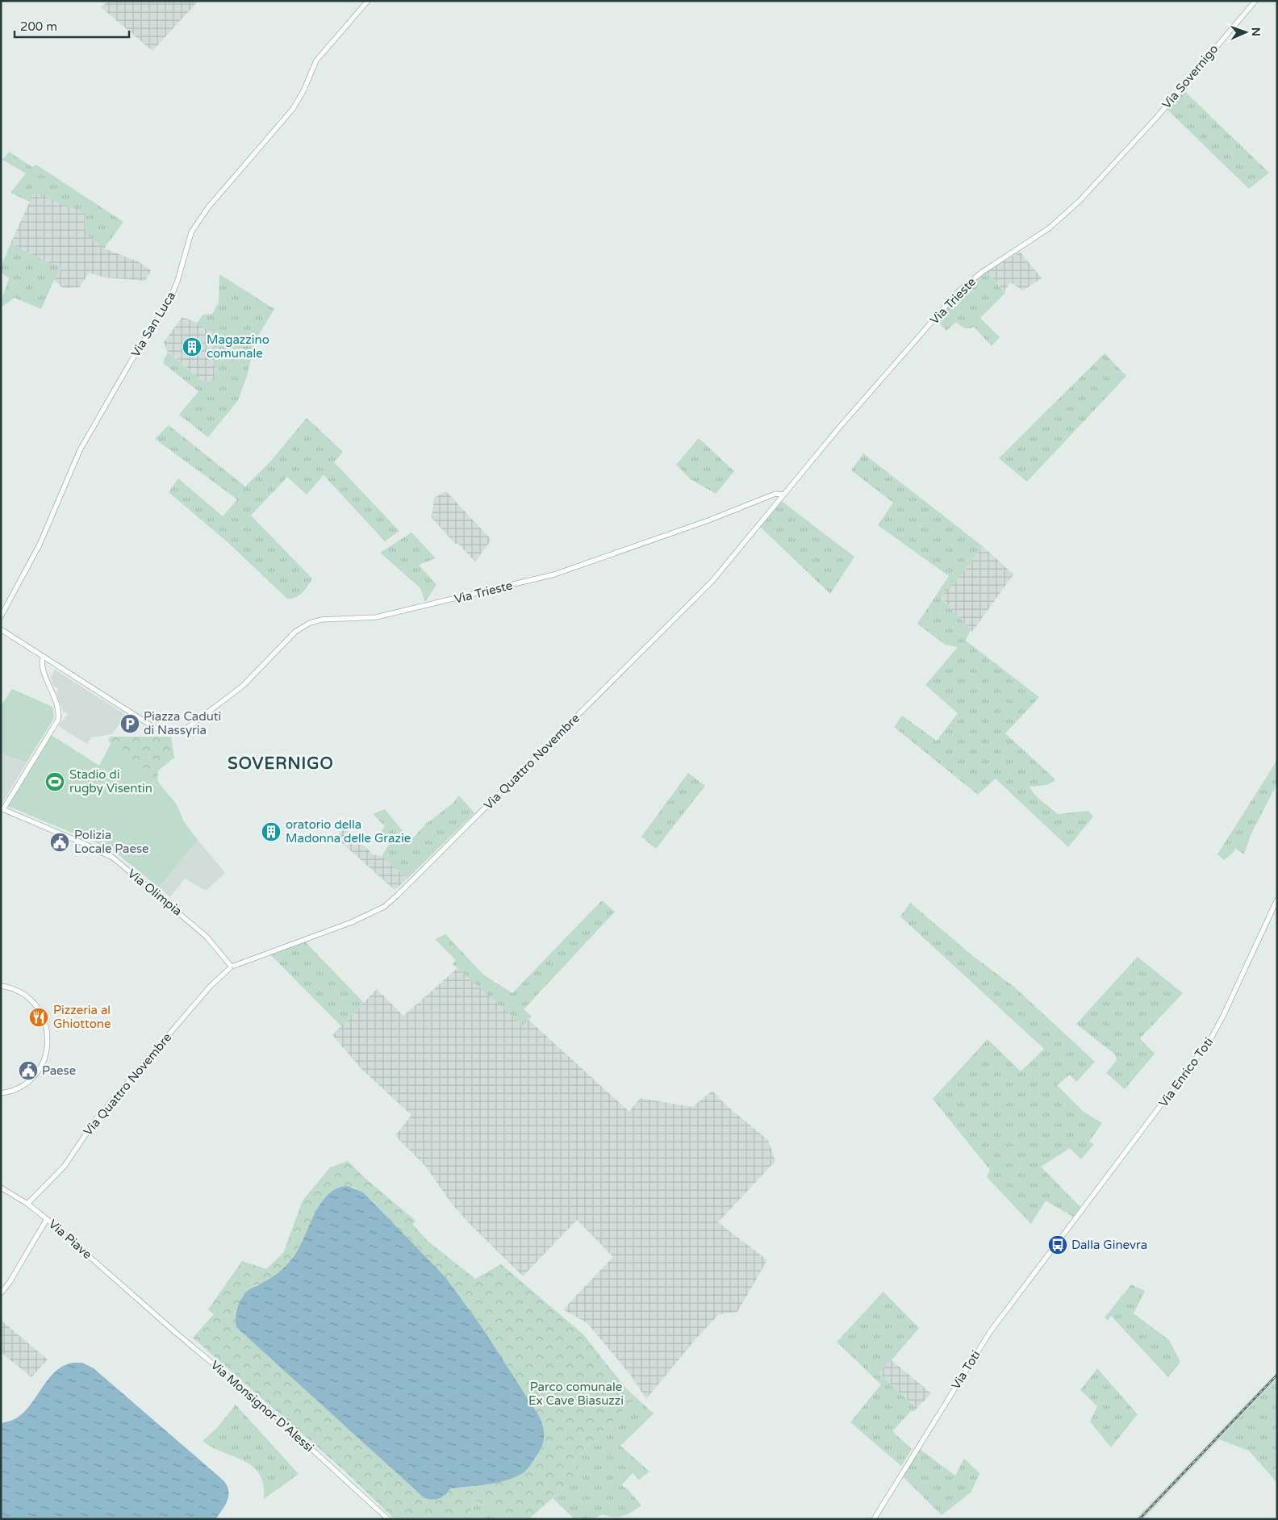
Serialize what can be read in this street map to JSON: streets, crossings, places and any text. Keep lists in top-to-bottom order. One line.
{"streets":{"main road":["Via Sovernigo","Via Trieste","Via San Luca","Via Quattro Novembre","Via Olimpia","Via Enrico Toti","Via Piave","Via Toti","Via Monsignor D'Alessi"]},"crossings":[["Via Sovernigo","Via Trieste"],["Via Trieste","Via Quattro Novembre"],["Via Quattro Novembre","Via Olimpia"],["Via Quattro Novembre","Via Piave"],["Via Enrico Toti","Via Toti"],["Via Piave","Via Monsignor D'Alessi"]],"districts":["SOVERNIGO"],"parks":["Parco comunale Ex Cave Biasuzzi"],"places":{"building":["Magazzino comunale","oratorio della Madonna delle Grazie"],"parking":["Piazza Caduti di Nassyria"],"sports":["Stadio di rugby Visentin"],"public building":["Polizia Locale Paese","Paese"],"restaurant":["Pizzeria al Ghiottone"],"bus stop":["Dalla Ginevra"]},"scale_bar":"200 m","north":"right"}
